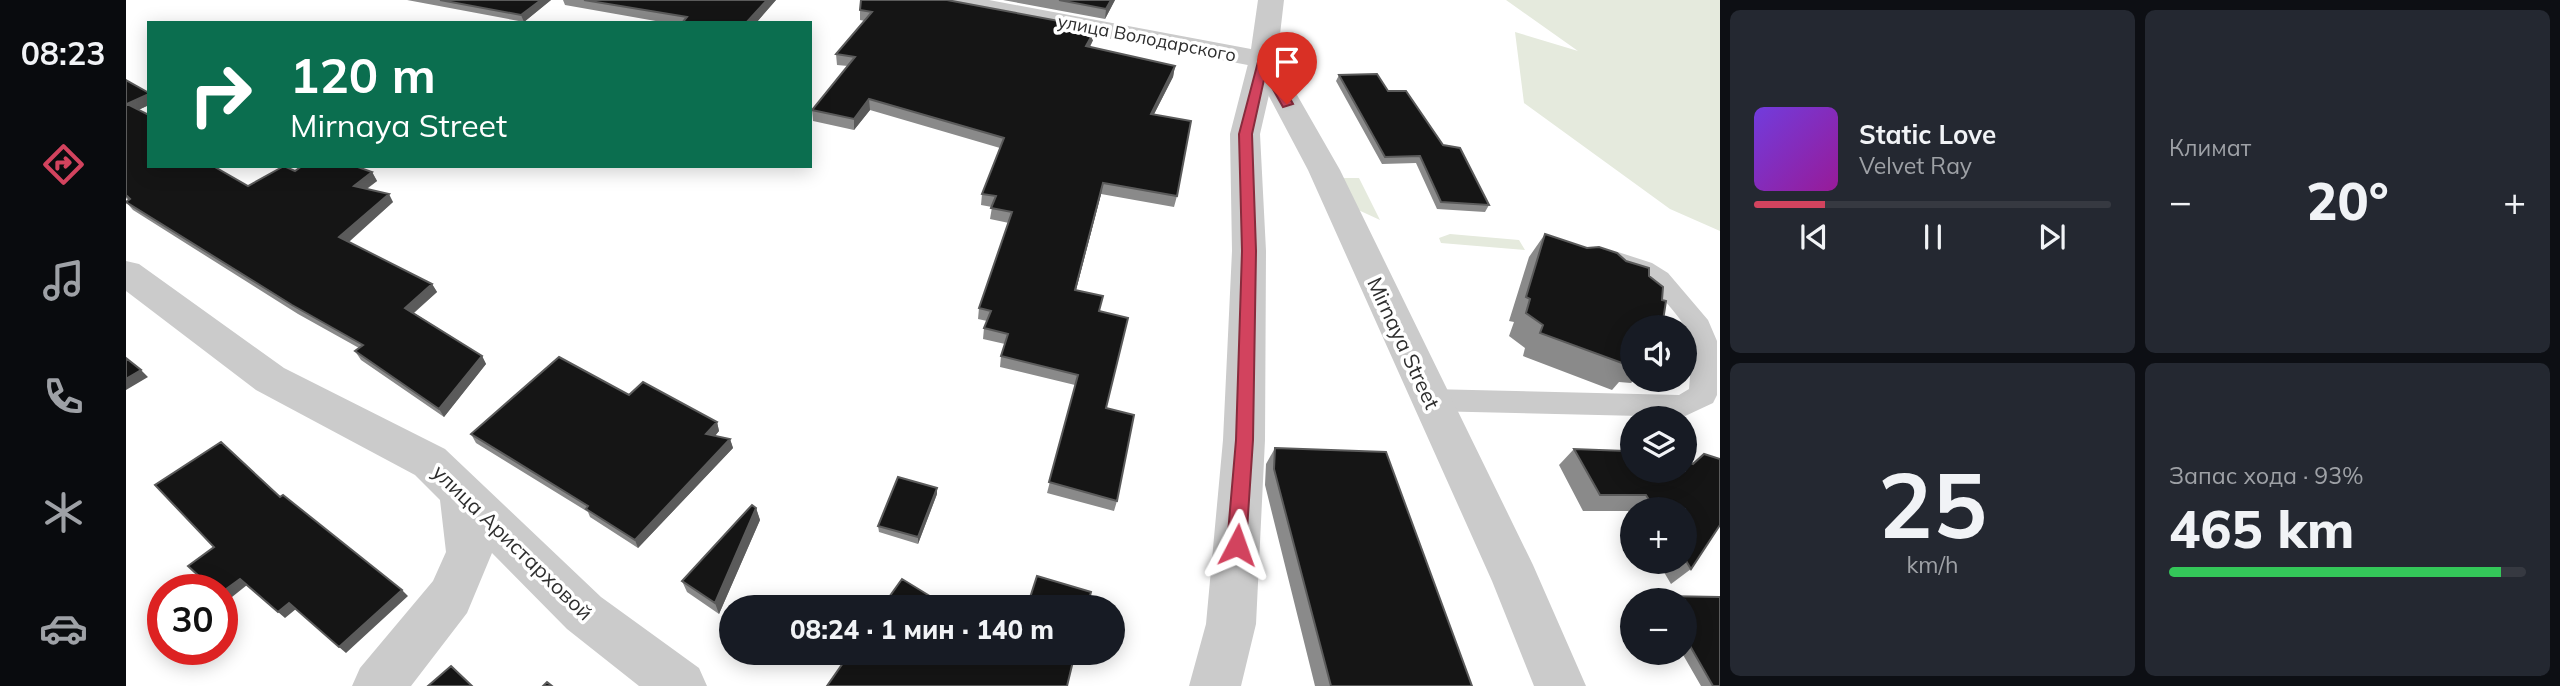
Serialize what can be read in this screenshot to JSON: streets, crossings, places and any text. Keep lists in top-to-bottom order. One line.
{"streets":{"street":["улица Володарского","Mirnaya Street","улица Аристарховой"]},"crossings":[["улица Володарского","Mirnaya Street"]],"page":{"tabs":"08:23","tile":["Климат",["25","km/h"],["Запас хода · 93%","465 km"]],"turn":["120 m","Mirnaya Street"],"song":["Static Love","Velvet Ray"],"heat":["−","20°","+"],"map_buttons":["+","−"],"limit":"30","trip":"08:24 · 1 мин · 140 m"}}
